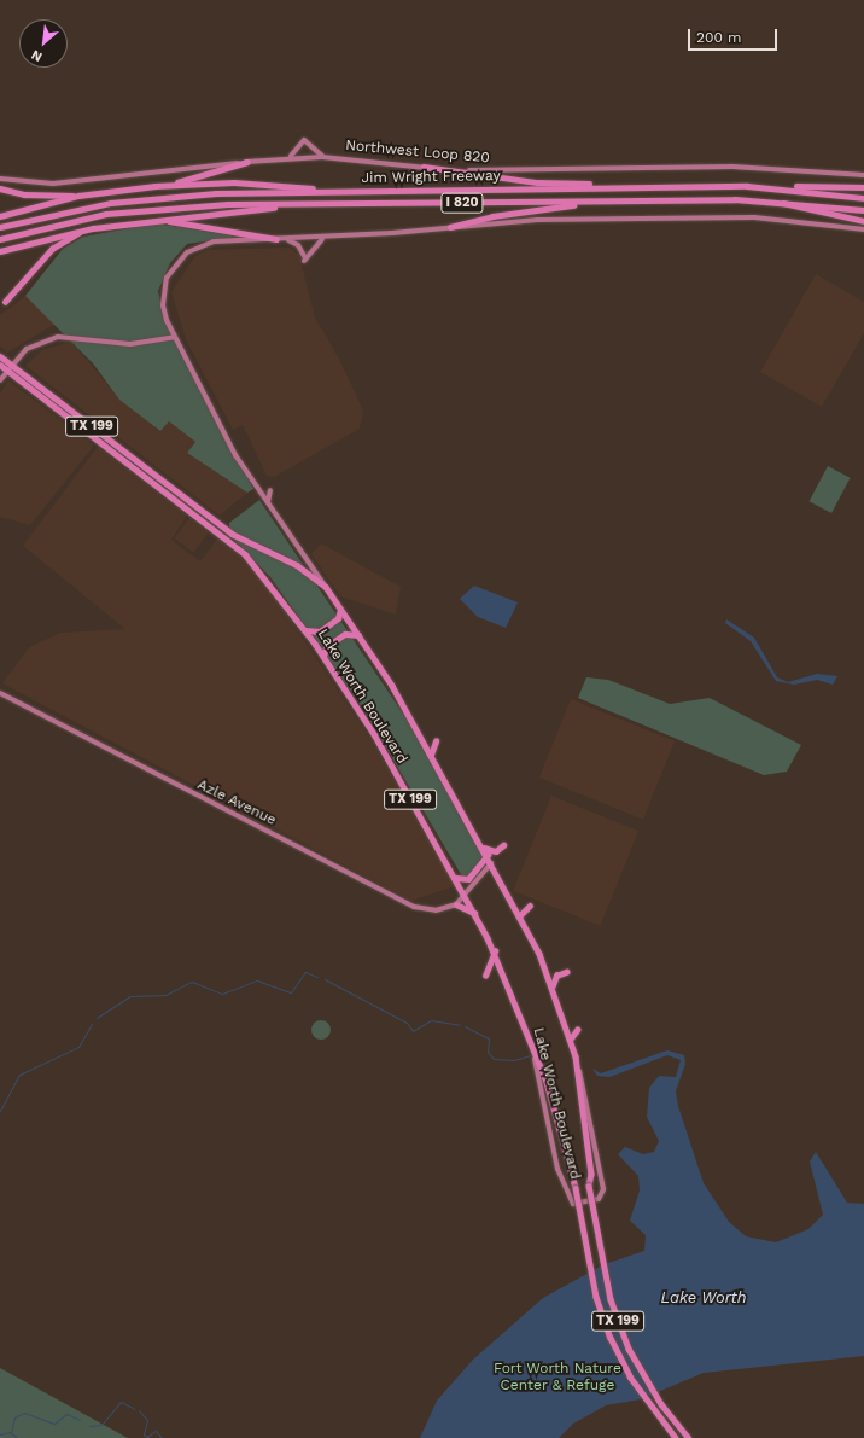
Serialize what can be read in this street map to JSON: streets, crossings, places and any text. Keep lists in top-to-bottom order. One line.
{"streets":{"highway":["Jim Wright Freeway","I 820","TX 199","Lake Worth Boulevard"],"main road":["Northwest Loop 820","Azle Avenue"]},"crossings":[["TX 199","Lake Worth Boulevard"],["Lake Worth Boulevard","Azle Avenue"]],"water":["Lake Worth"],"parks":["Fort Worth Nature Center & Refuge"],"scale_bar":"200 m","north":"bottom left"}
